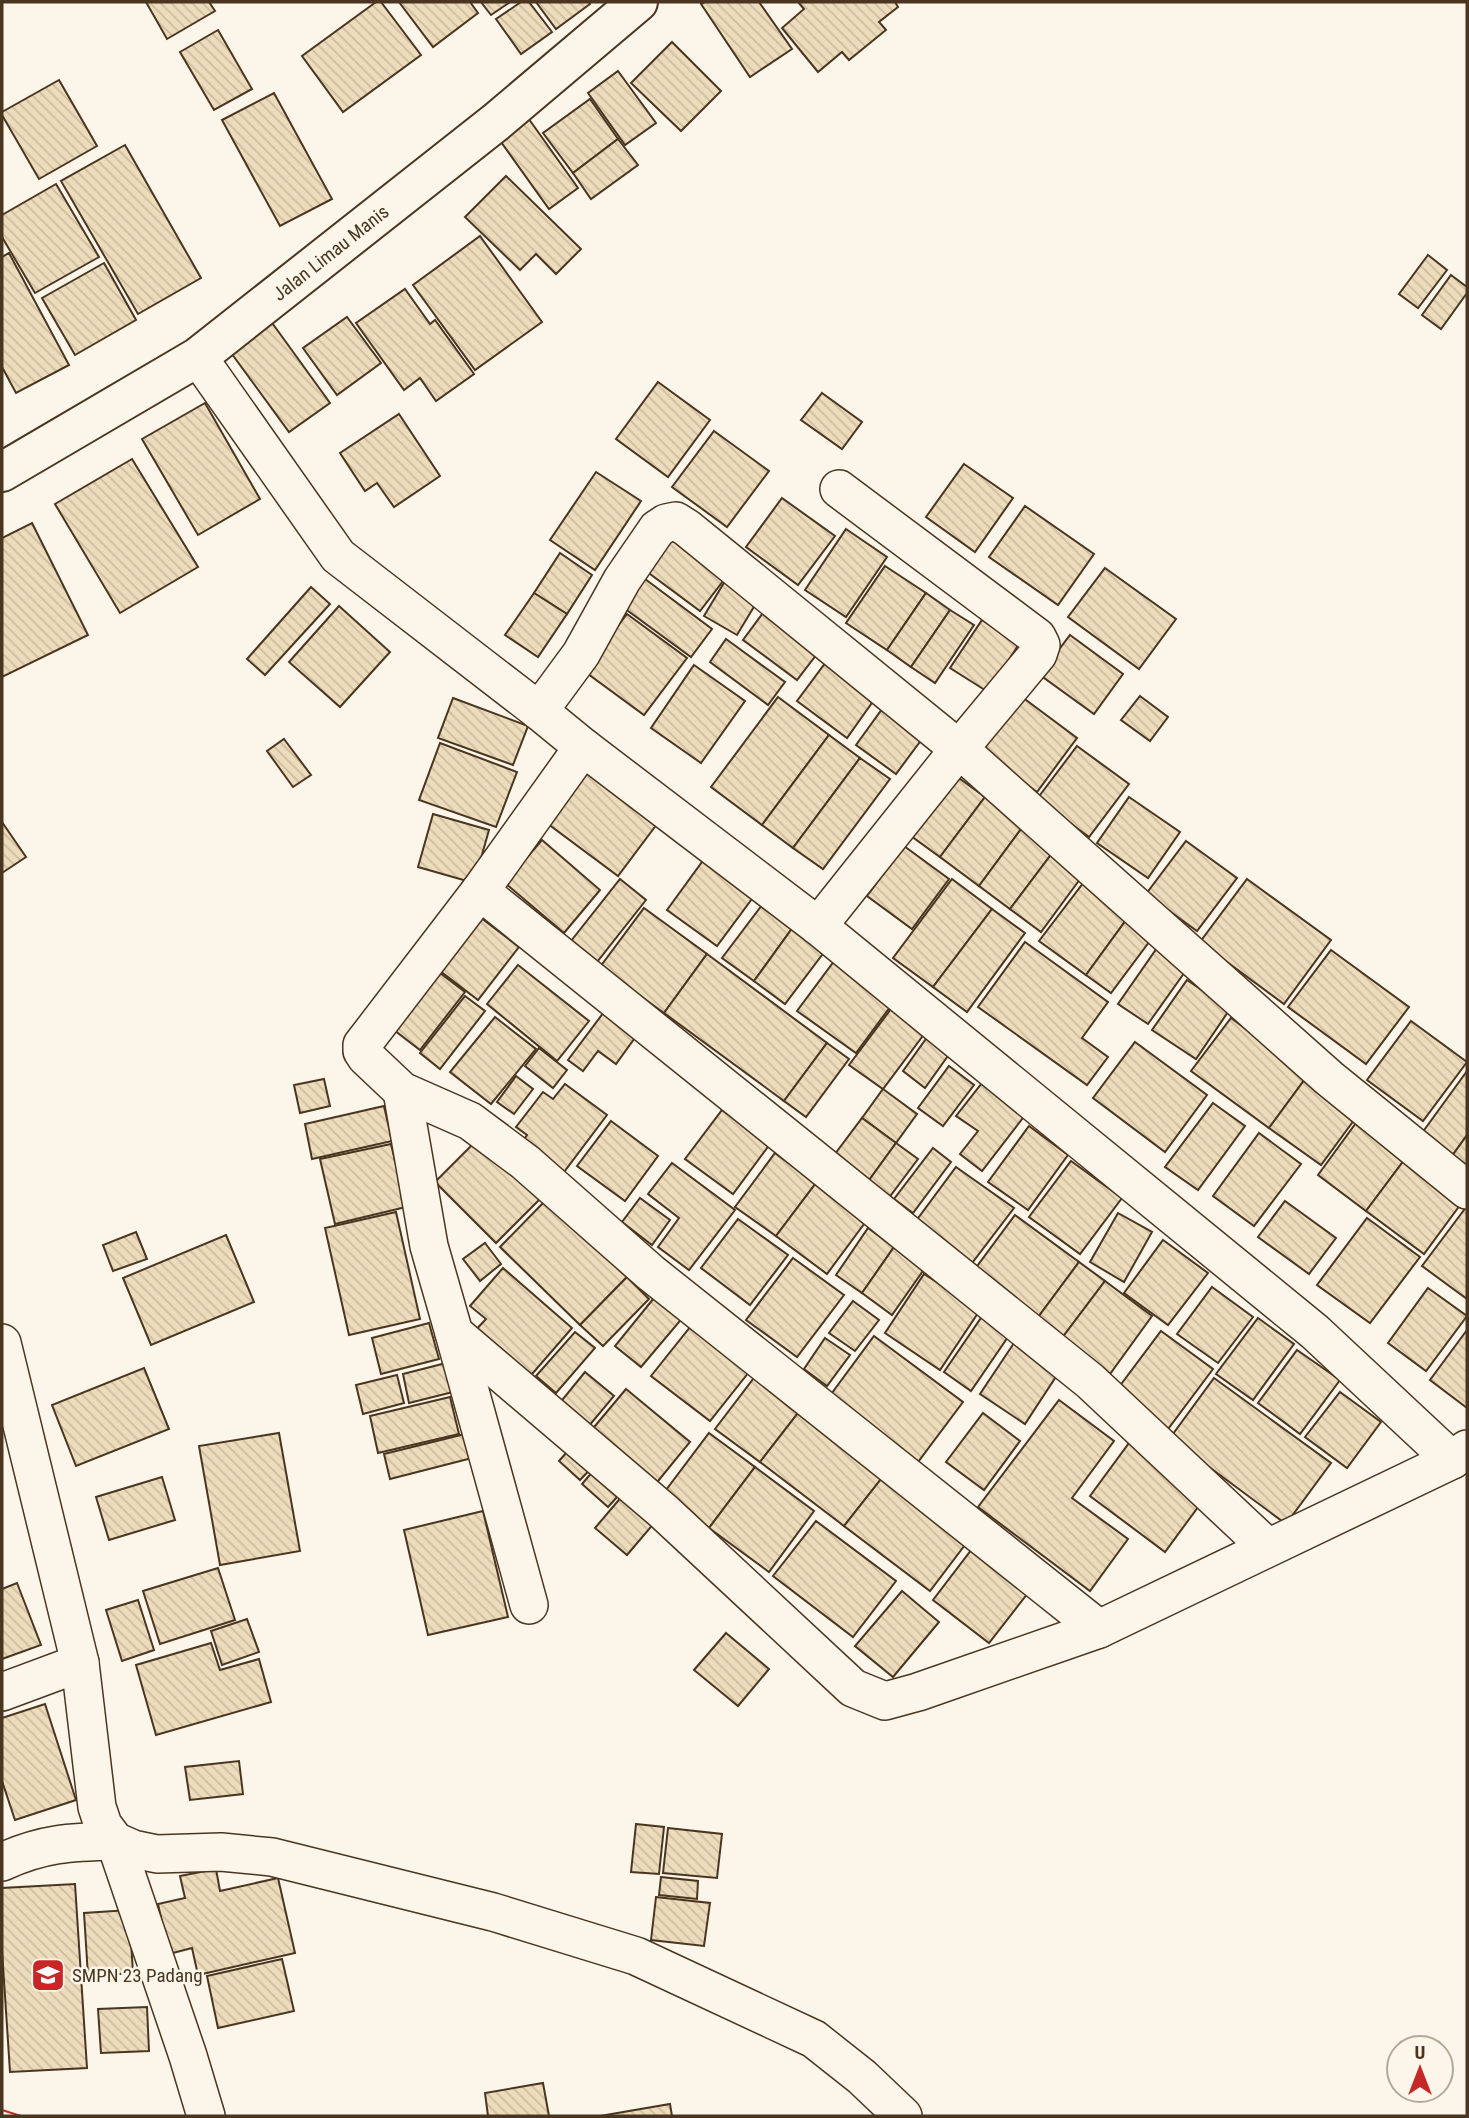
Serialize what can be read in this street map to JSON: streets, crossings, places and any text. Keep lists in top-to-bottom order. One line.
{"streets":{"street":["Jalan Limau Manis"]},"places":{"school or university":["SMPN 23 Padang"]},"north":"top"}
